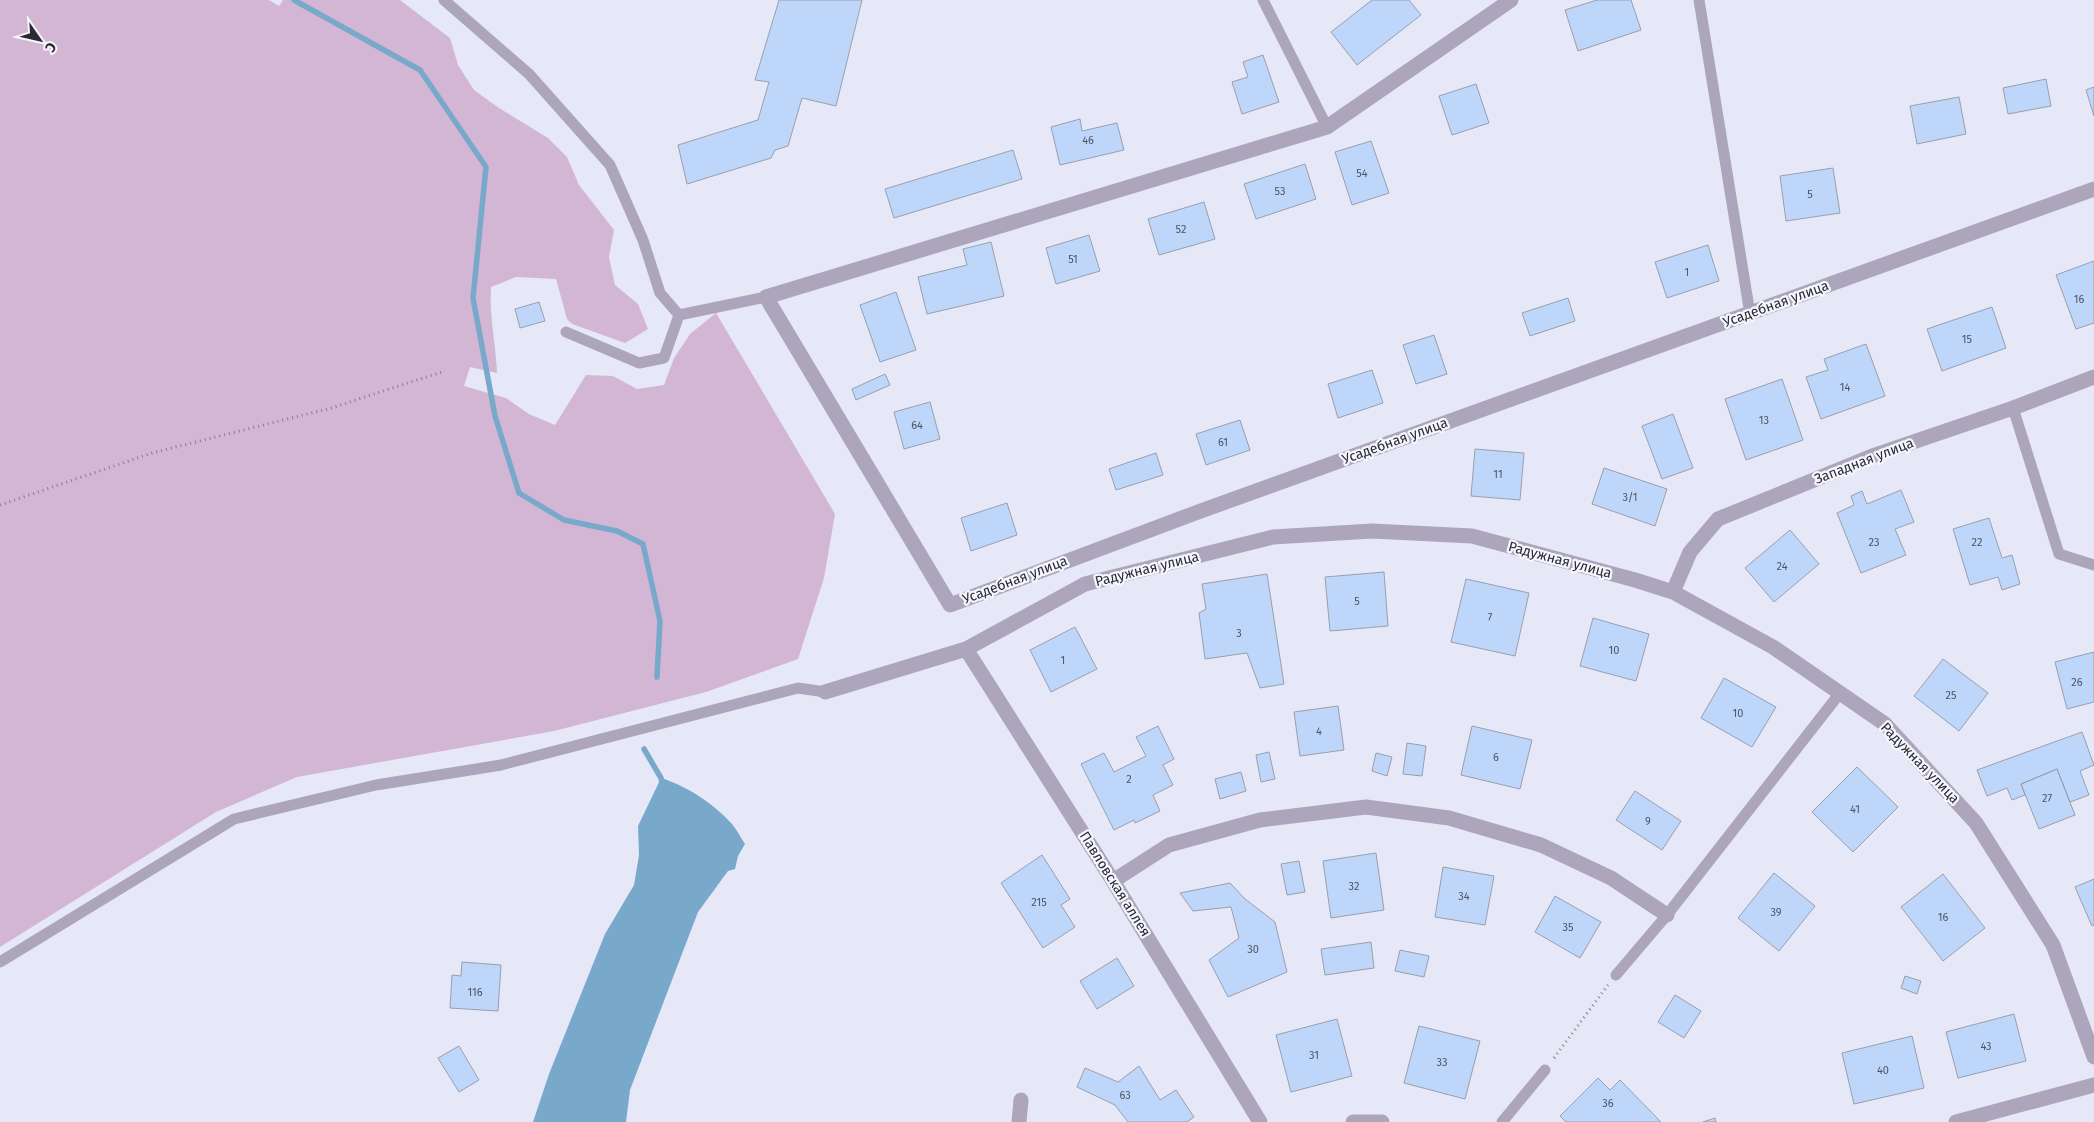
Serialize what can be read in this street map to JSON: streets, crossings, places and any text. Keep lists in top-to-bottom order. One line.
{"streets":{"street":["Усадебная улица","Западная улица","Радужная улица","Павловская аллея"]},"crossings":[["Западная улица","Радужная улица"],["Радужная улица","Павловская аллея"]],"house_numbers":["46","54","53","5","52","51","1","16","15","14","13","64","61","11","3/1","23","22","24","5","7","3","10","1","26","25","10","4","6","2","27","41","9","32","34","215","39","16","35","30","116","43","31","33","40","63","36"],"north":"bottom right"}
